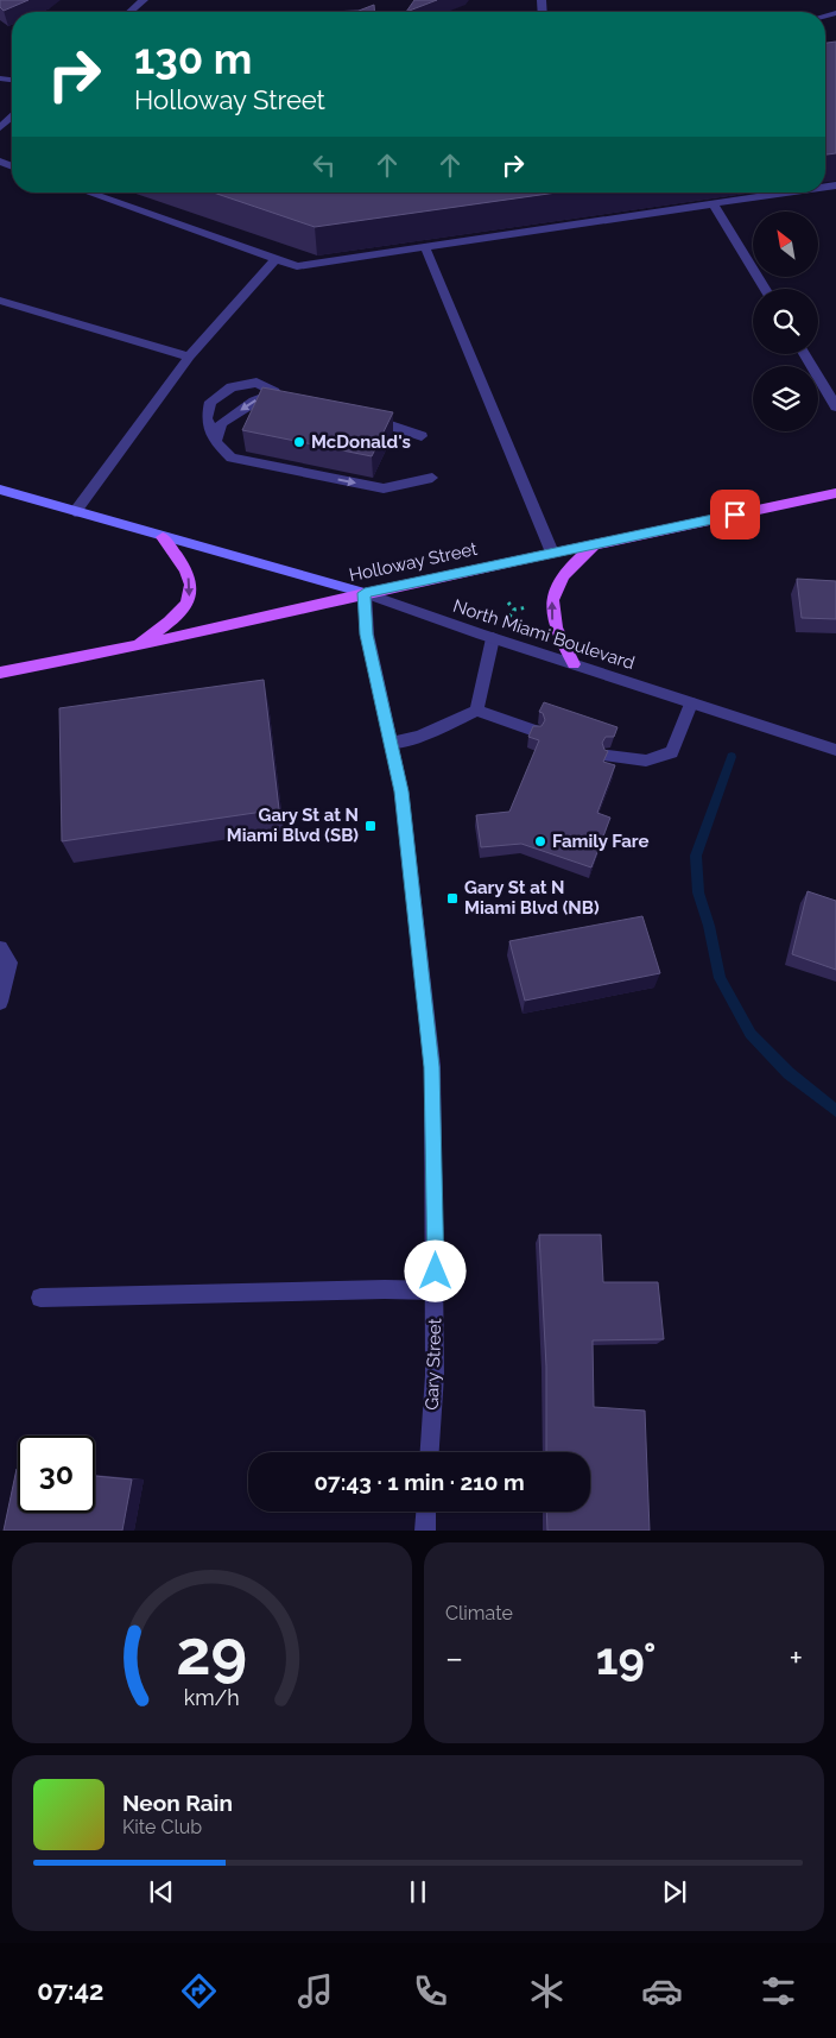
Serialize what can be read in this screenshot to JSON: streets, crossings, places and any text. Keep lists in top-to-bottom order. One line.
{"streets":{"main road":["Holloway Street","North Miami Boulevard"],"street":["Gary Street"]},"crossings":[["Holloway Street","North Miami Boulevard"],["Holloway Street","Gary Street"],["North Miami Boulevard","Gary Street"]],"places":{"other":["McDonald's","Family Fare"],"transit":["Gary St at N Miami Blvd (SB)","Gary St at N Miami Blvd (NB)"]},"north":"top left","page":{"turn":["130 m","Holloway Street"],"limit":"30","trip":"07:43 · 1 min · 210 m","tile":"Climate","heat":["−","19°","+"],"song":["Neon Rain","Kite Club"],"tabs":"07:42","gauge":["29","km/h"]}}
